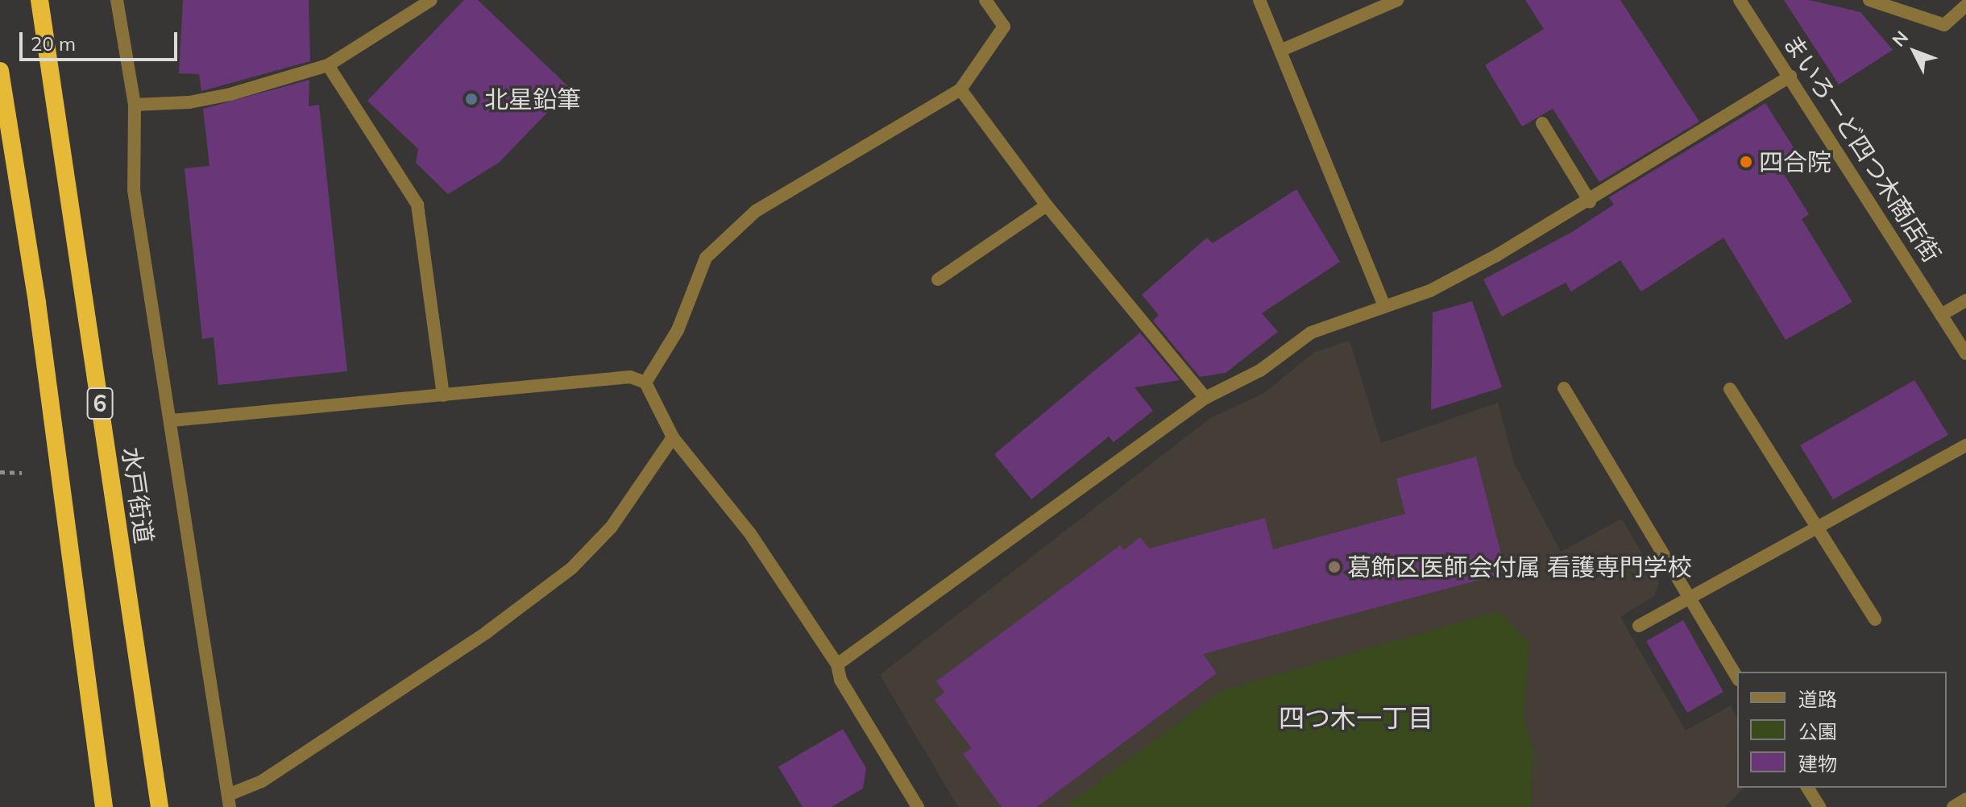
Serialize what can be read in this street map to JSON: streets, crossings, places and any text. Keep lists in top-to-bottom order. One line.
{"streets":{"highway":["6","水戸街道"],"street":["まいろーど四つ木商店街"]},"districts":["四つ木一丁目"],"places":["北星鉛筆","四合院","葛飾区医師会付属 看護専門学校"],"legend":["道路","公園","建物"],"scale_bar":"20 m","north":"top left"}
